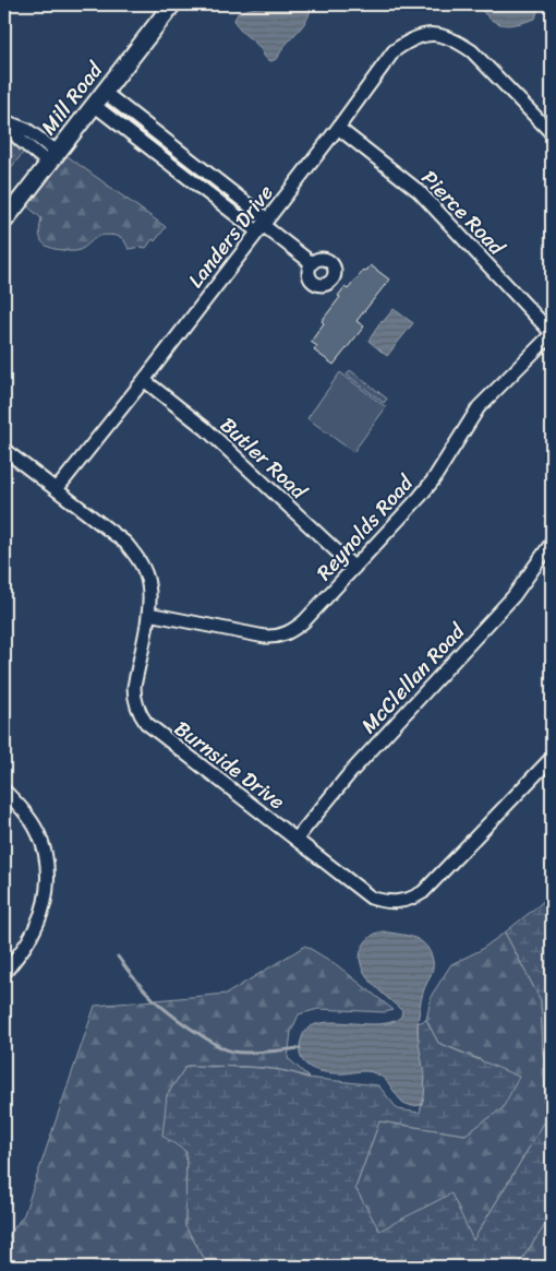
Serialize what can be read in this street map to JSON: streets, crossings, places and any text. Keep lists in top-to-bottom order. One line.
{"streets":{"street":["Mill Road","Pierce Road","Landers Drive","Butler Road","Reynolds Road","McClellan Road","Burnside Drive"]},"crossings":[["Pierce Road","Landers Drive"],["Pierce Road","Reynolds Road"],["Landers Drive","Butler Road"],["Landers Drive","Burnside Drive"],["Butler Road","Reynolds Road"],["Reynolds Road","Burnside Drive"],["McClellan Road","Burnside Drive"]]}
